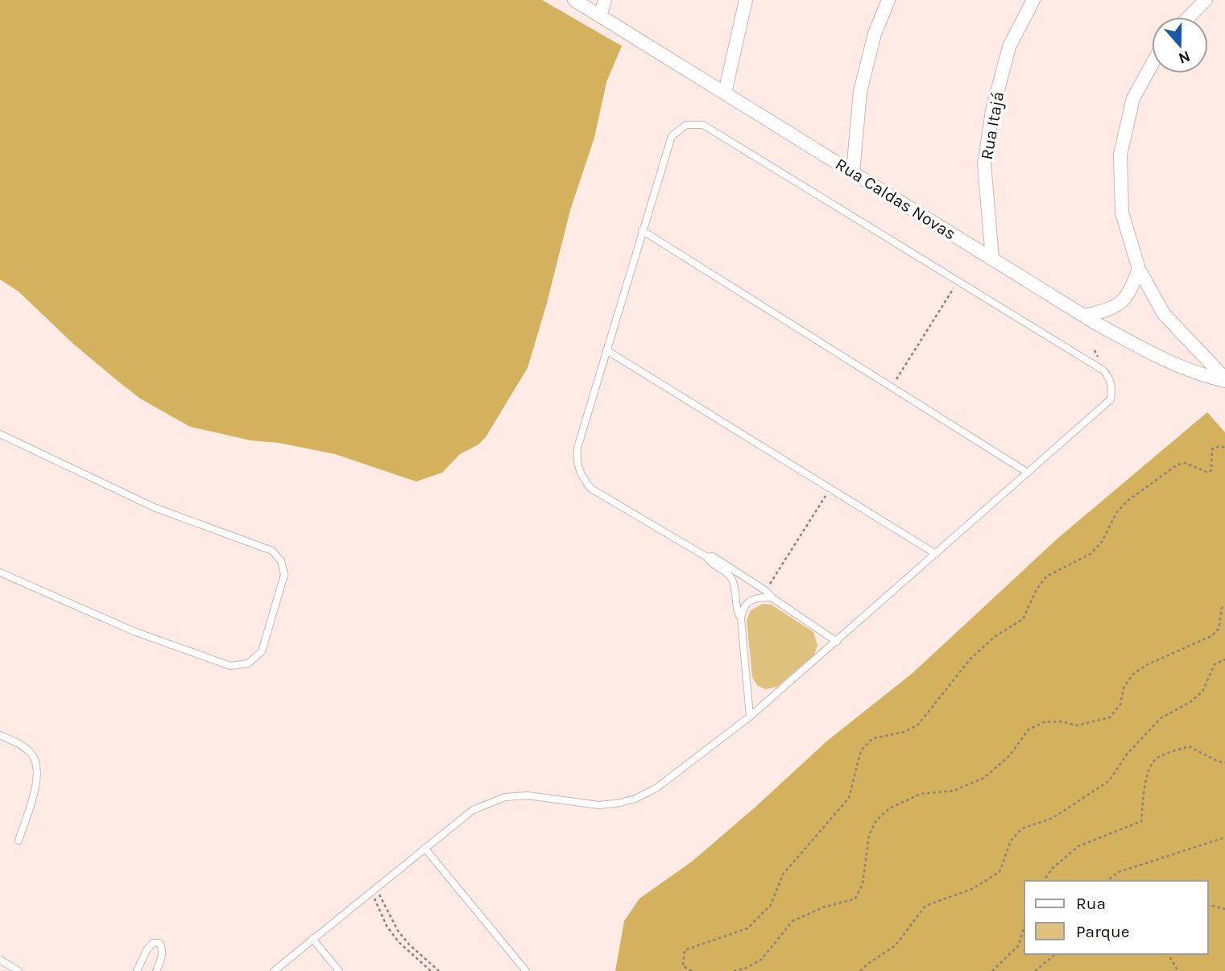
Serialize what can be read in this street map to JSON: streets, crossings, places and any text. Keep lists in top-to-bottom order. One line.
{"streets":{"street":["Rua Itajá","Rua Caldas Novas"]},"crossings":[["Rua Itajá","Rua Caldas Novas"]],"legend":["Rua","Parque"],"north":"bottom"}
